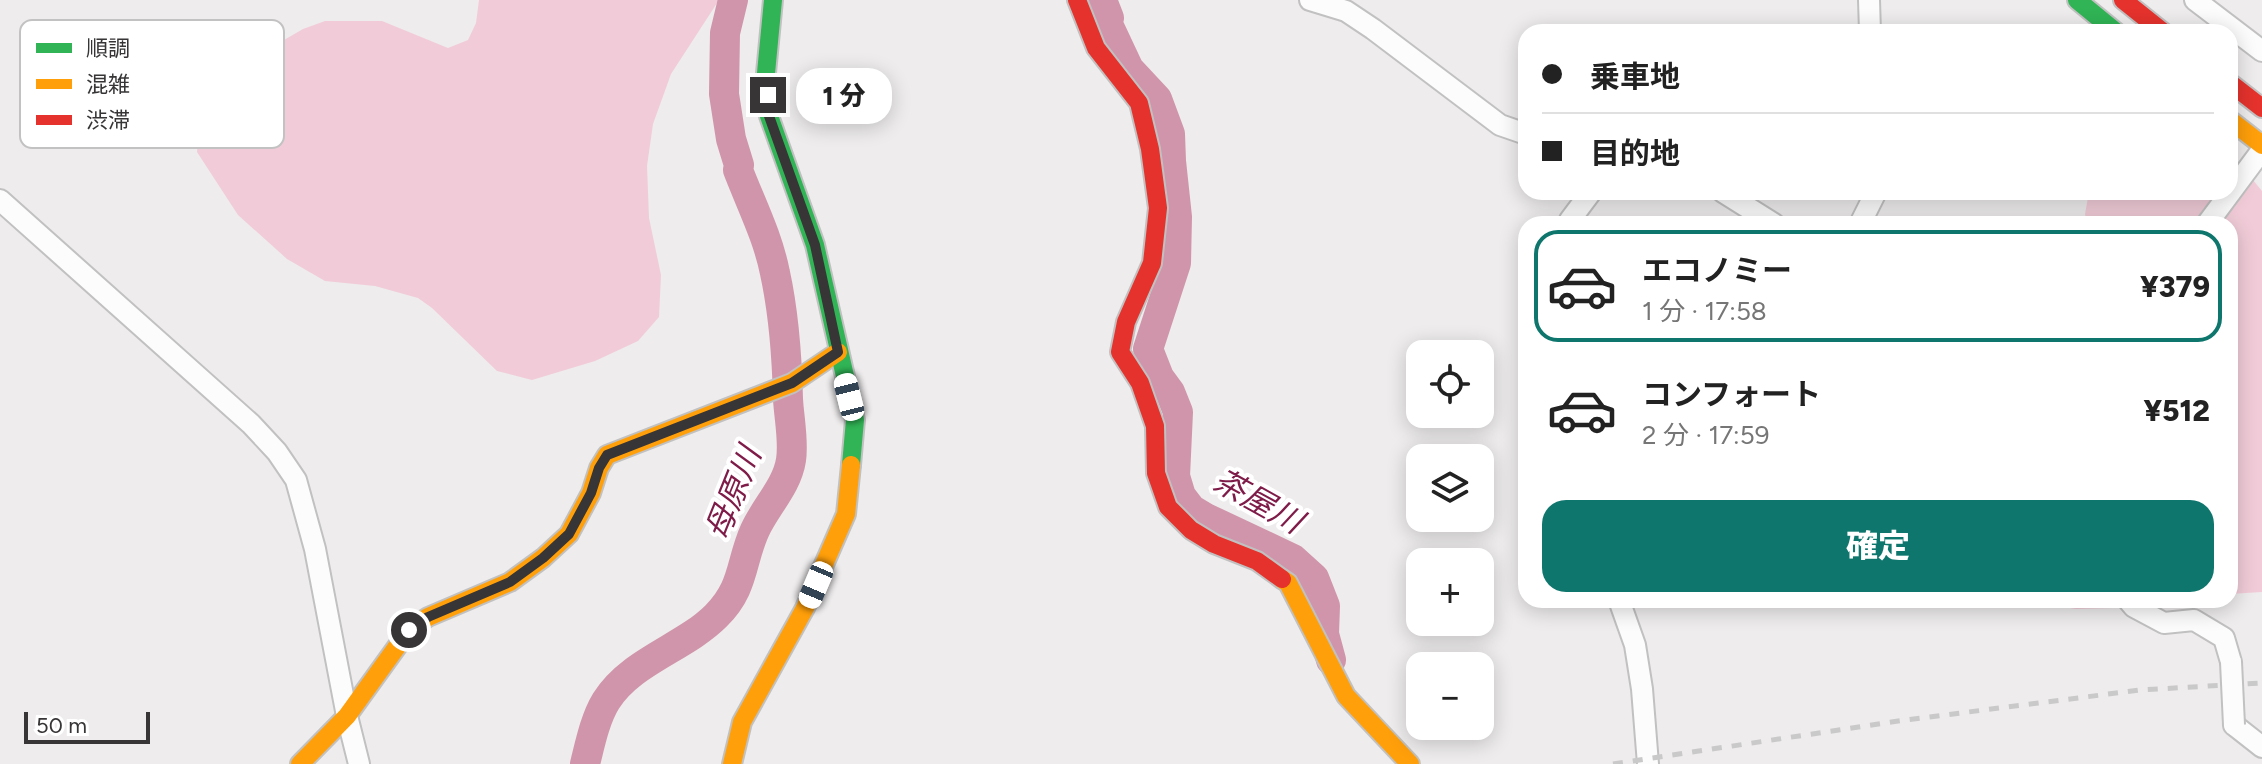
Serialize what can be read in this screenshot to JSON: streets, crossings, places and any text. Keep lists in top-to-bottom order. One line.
{"water":["母原川","茶屋川"],"legend":["順調","混雑","渋滞"],"scale_bar":"50 m","page":{"banner":["乗車地","目的地"],"bubble":"1 分","list":[{"name":"エコノミー","note":"1 分 · 17:58","value":"¥379"},{"name":"コンフォート","note":"2 分 · 17:59","value":"¥512"}],"map_buttons":["+","−"],"buttons":"確定","scale":"50 m"}}
